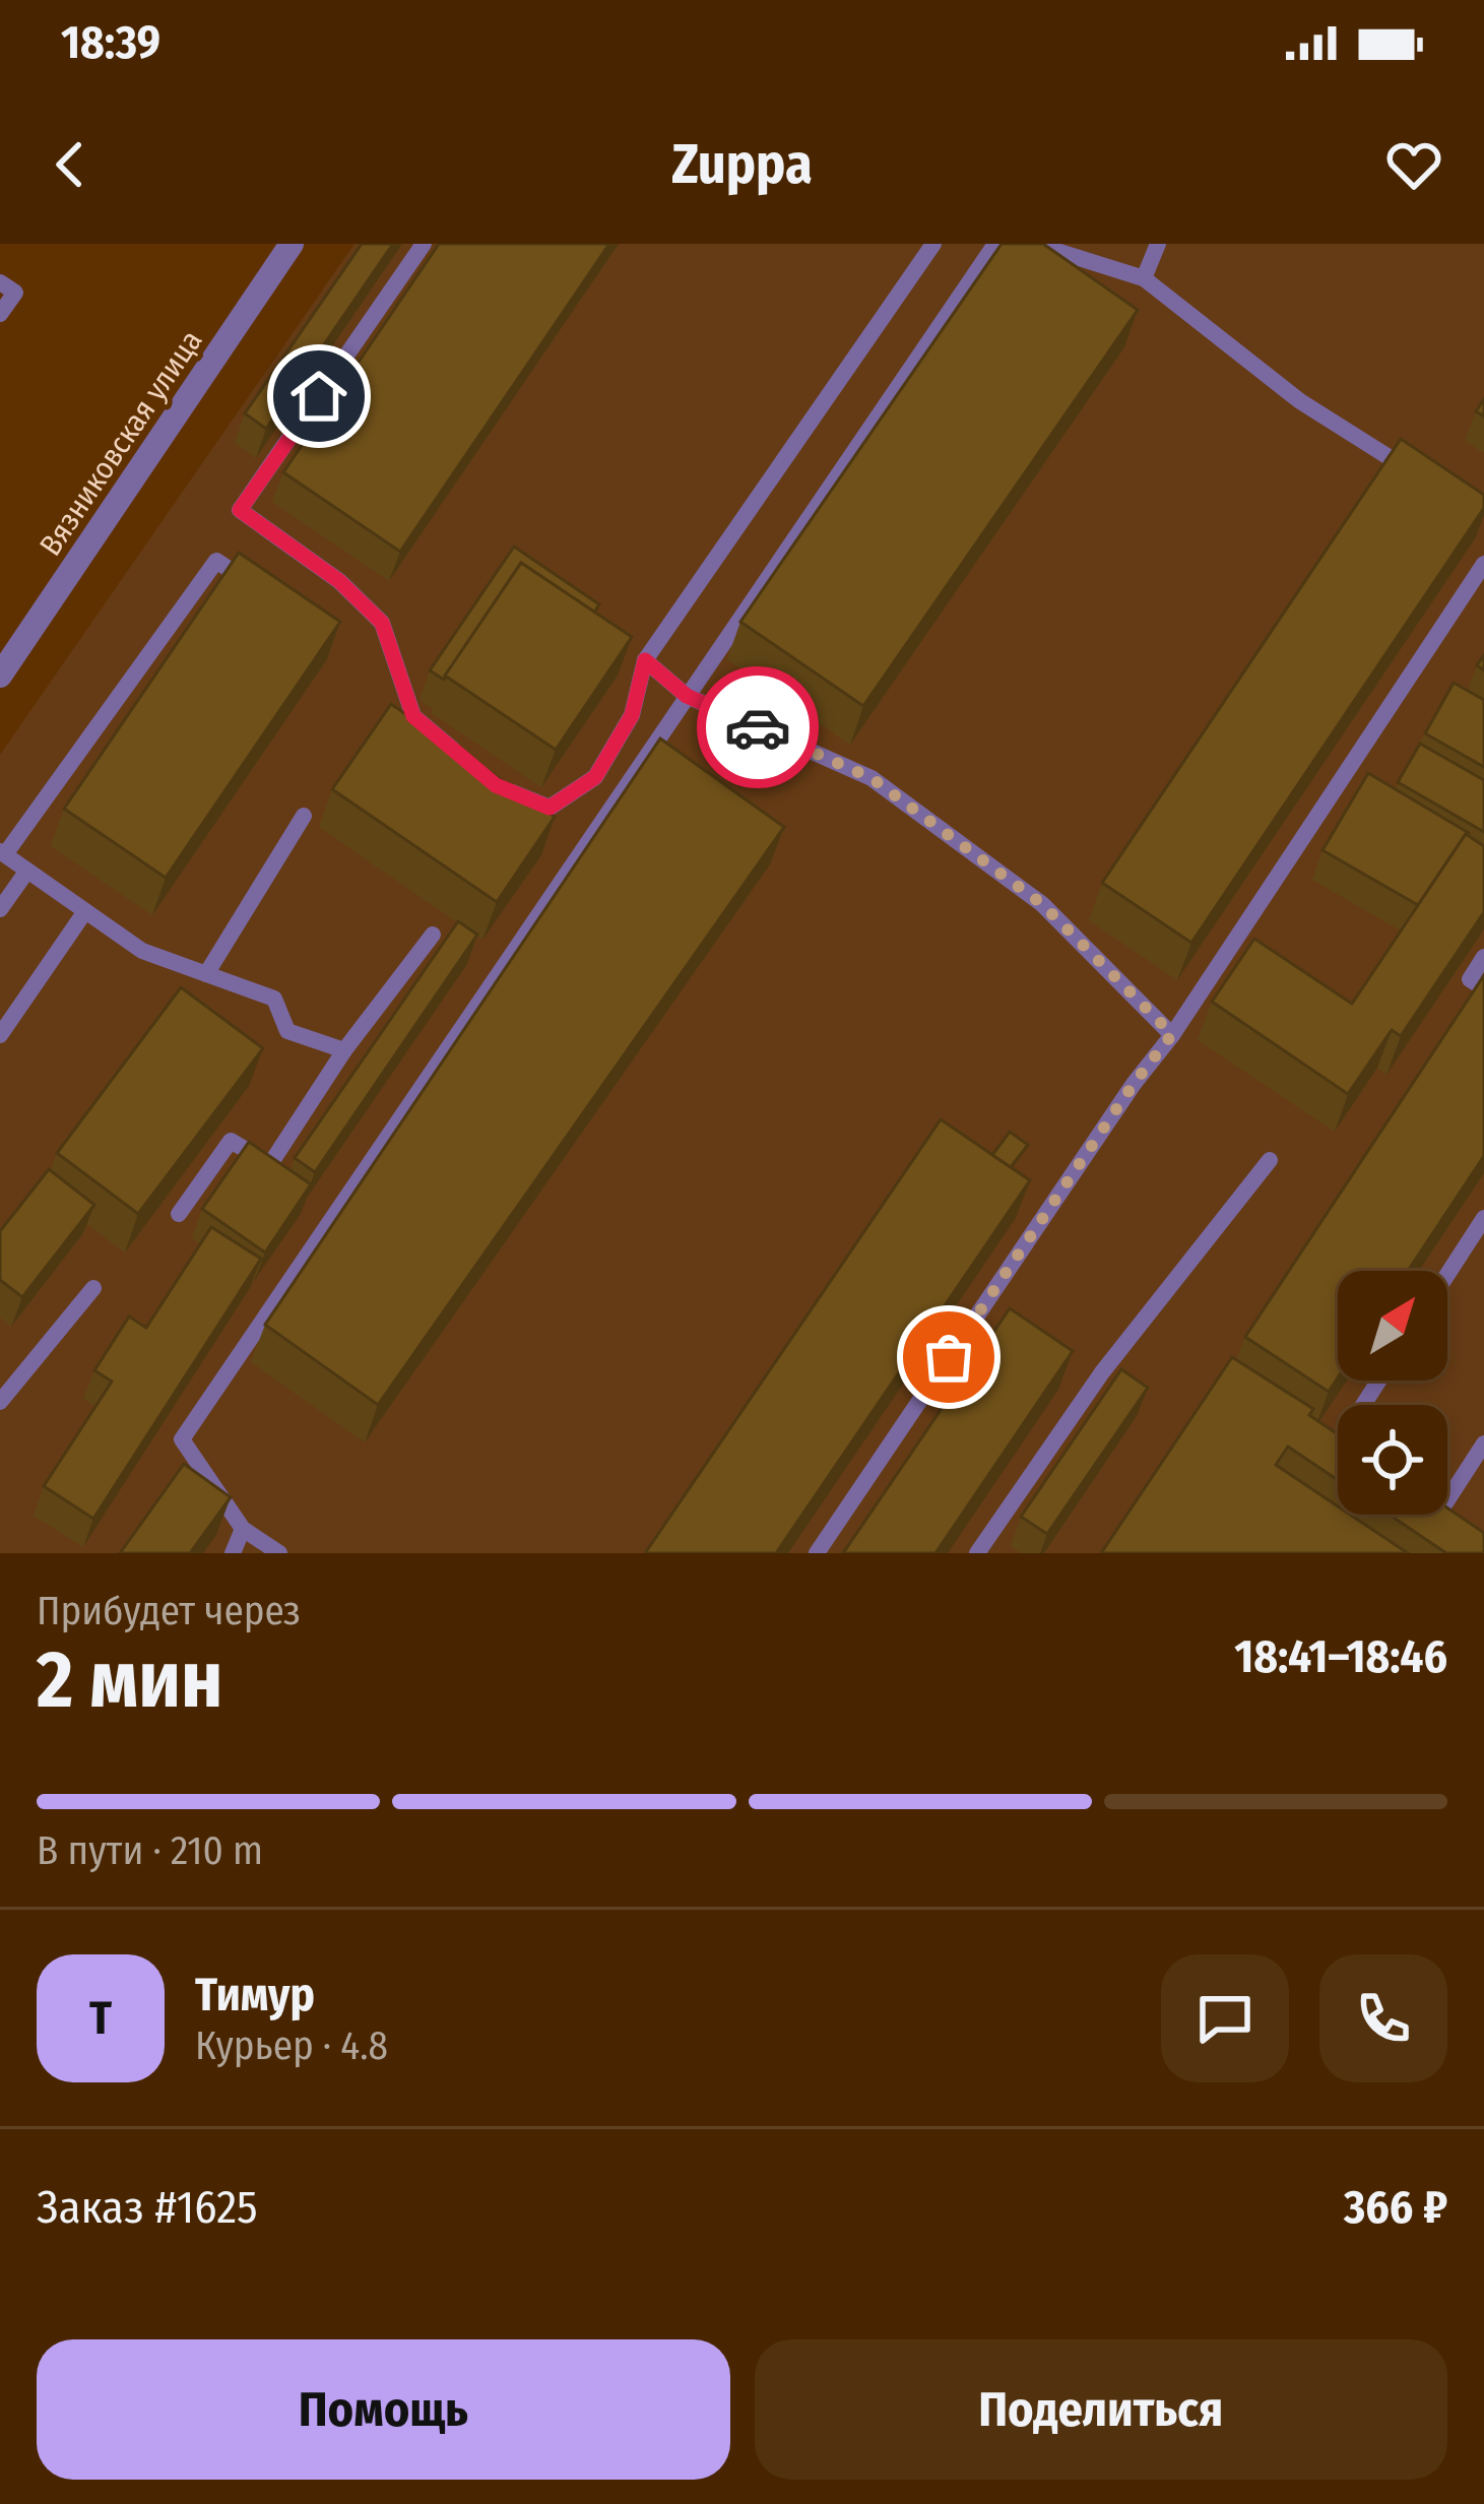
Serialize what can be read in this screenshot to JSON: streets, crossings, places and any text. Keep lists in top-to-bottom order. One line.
{"streets":{"street":["Вязниковская улица"]},"north":"top right","page":{"status":"18:39","header":"Zuppa","heading":["2 мин","Прибудет через","18:41–18:46"],"panel":["Тимур","Курьер · 4.8","Заказ #1625","366 ₽"],"bar":"В пути · 210 m","round":"Т","buttons":["Помощь","Поделиться"]}}
